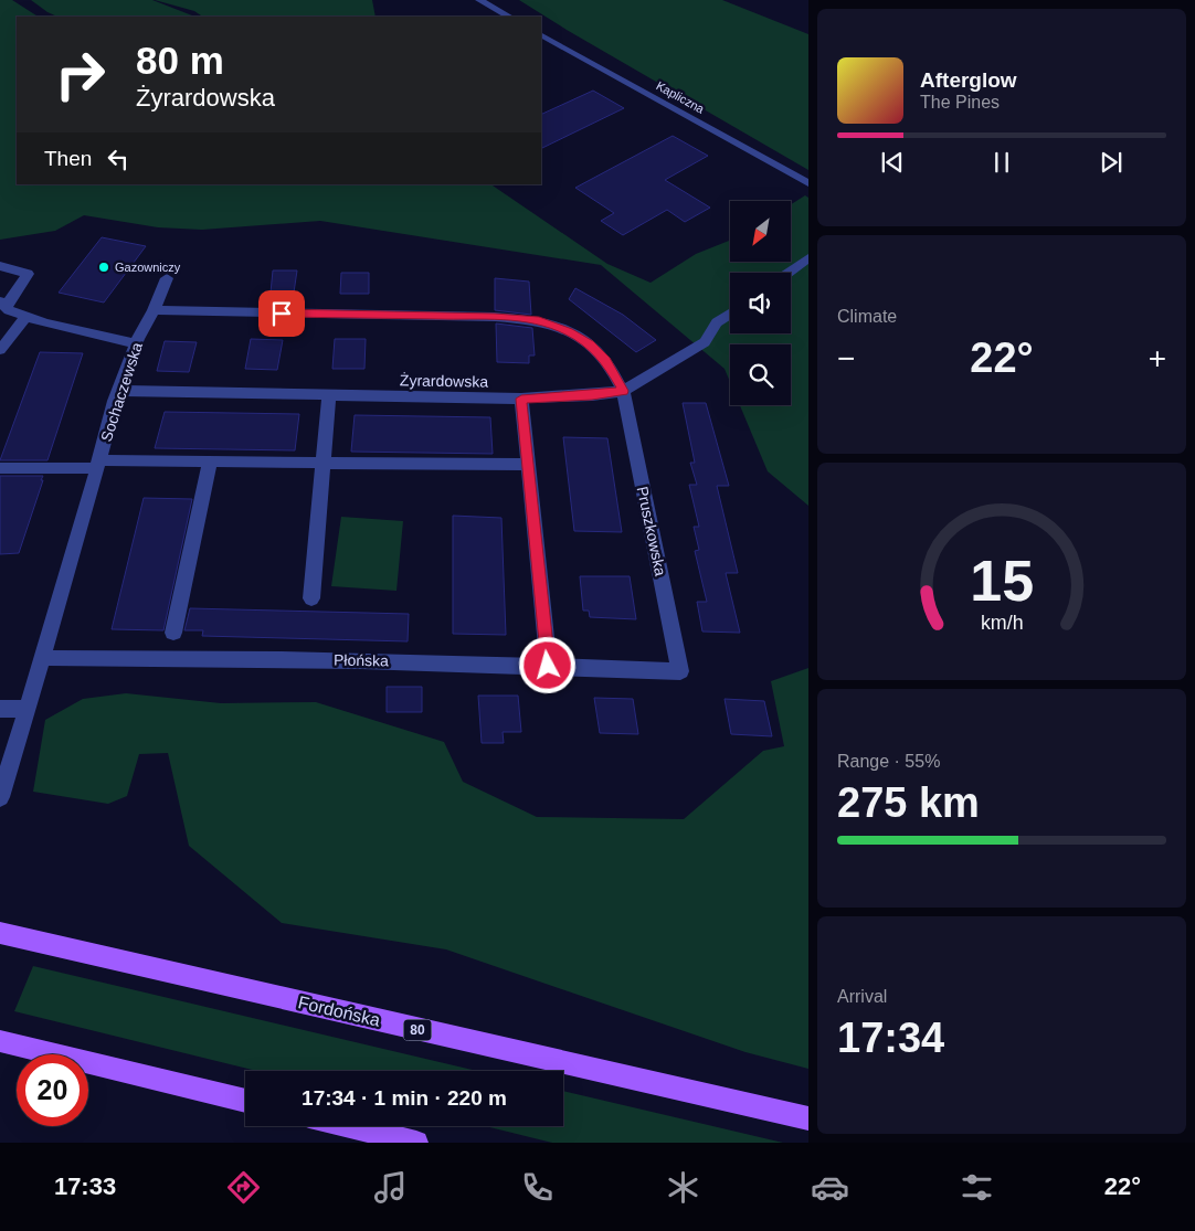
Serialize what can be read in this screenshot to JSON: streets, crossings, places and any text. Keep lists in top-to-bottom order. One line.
{"streets":{"main road":["Fordońska","80"],"street":["Kapliczna","Żyrardowska","Sochaczewska","Pruszkowska","Płońska"]},"crossings":[["Żyrardowska","Sochaczewska"],["Żyrardowska","Pruszkowska"],["Sochaczewska","Płońska"],["Pruszkowska","Płońska"]],"places":["Gazowniczy"],"north":"bottom left","page":{"turn":["80 m","Żyrardowska"],"song":["Afterglow","The Pines"],"then":"Then","tile":["Climate",["Range · 55%","275 km"],["Arrival","17:34"]],"heat":["−","22°","+"],"limit":"20","trip":"17:34 · 1 min · 220 m","tabs":["17:33","22°"],"gauge":["15","km/h"]}}
